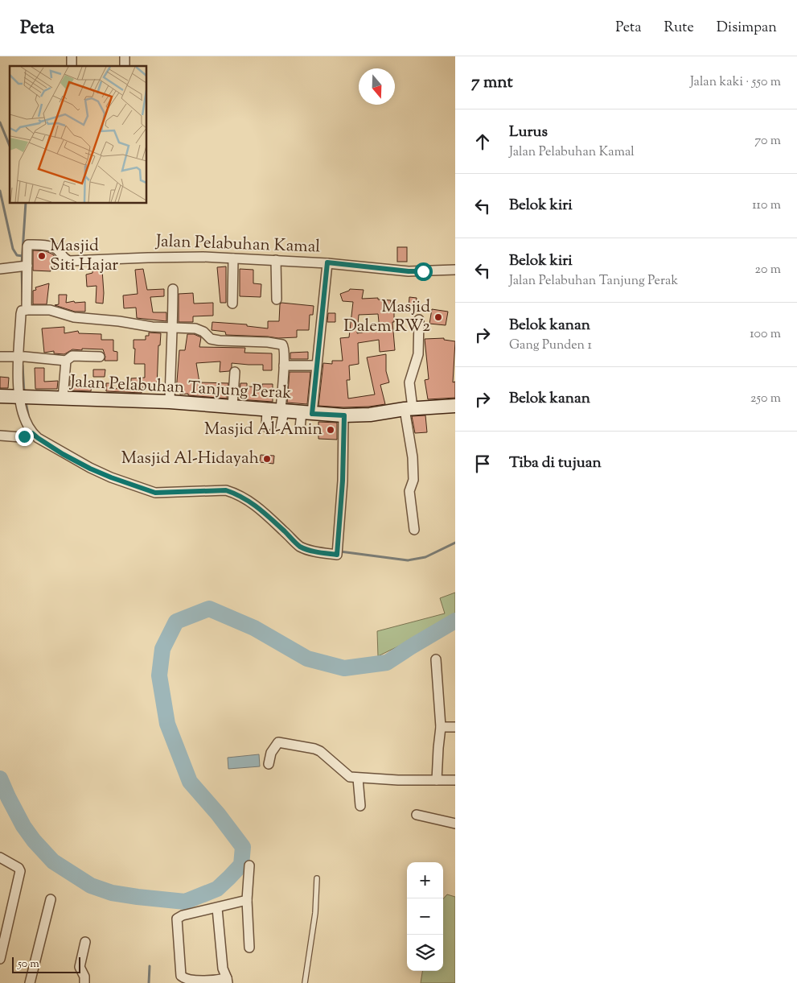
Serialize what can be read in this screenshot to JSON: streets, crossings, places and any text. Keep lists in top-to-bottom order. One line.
{"streets":{"street":["Jalan Pelabuhan Kamal","Jalan Pelabuhan Tanjung Perak"]},"places":["Masjid Siti Hajar","Masjid Dalem RW2","Masjid Al-Amin","Masjid Al-Hidayah"],"scale_bar":"50 m","north":"bottom","page":{"header":"Peta","nav":["Peta","Rute","Disimpan"],"heading":["7 mnt","Jalan kaki · 550 m"],"list":[["Lurus","Jalan Pelabuhan Kamal","70 m"],["Belok kiri","110 m"],["Belok kiri","Jalan Pelabuhan Tanjung Perak","20 m"],["Belok kanan","Gang Punden 1","100 m"],["Belok kanan","250 m"],"Tiba di tujuan"],"map_buttons":["+","−"],"scale":"50 m"}}
